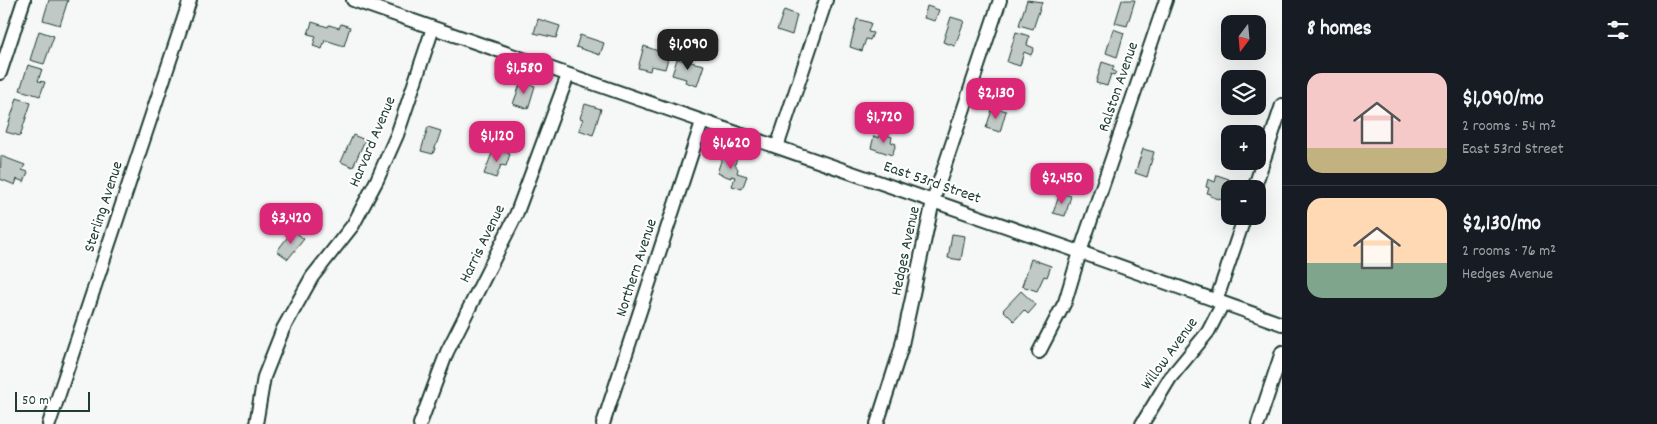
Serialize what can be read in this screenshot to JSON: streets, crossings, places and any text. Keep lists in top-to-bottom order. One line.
{"streets":{"street":["Ralston Avenue","Harvard Avenue","East 53rd Street","Sterling Avenue","Harris Avenue","Hedges Avenue","Northern Avenue","Willow Avenue"]},"crossings":[["Ralston Avenue","East 53rd Street"],["Harvard Avenue","East 53rd Street"],["East 53rd Street","Harris Avenue"],["East 53rd Street","Hedges Avenue"],["East 53rd Street","Northern Avenue"],["East 53rd Street","Willow Avenue"]],"scale_bar":"50 m","north":"bottom","page":{"heading":"8 homes","map_buttons":["+","−"],"price":["$1,090","$1,580","$2,130","$1,720","$1,120","$1,620","$2,450","$3,420"],"list":[{"name":"$1,090/mo","note":"2 rooms · 54 m² · East 53rd Street"},{"name":"$2,130/mo","note":"2 rooms · 76 m² · Hedges Avenue"}],"scale":"50 m"}}
